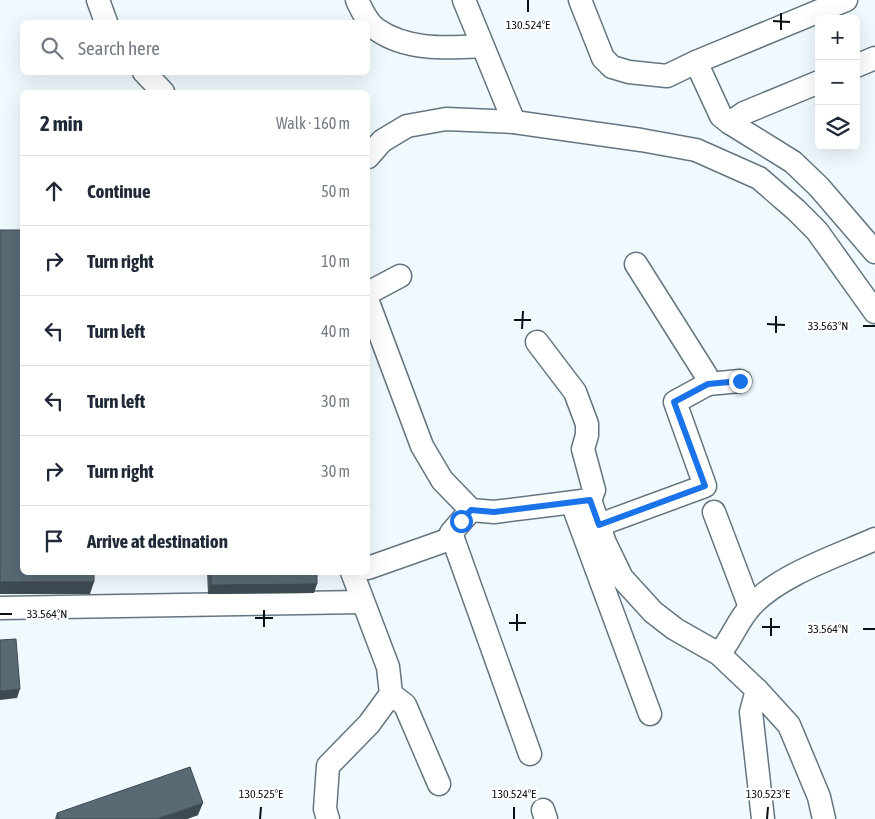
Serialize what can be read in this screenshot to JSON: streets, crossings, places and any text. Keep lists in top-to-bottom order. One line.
{"page":{"map_buttons":["+","−"],"search":"Search here","heading":["2 min","Walk · 160 m"],"list":[["Continue","50 m"],["Turn right","10 m"],["Turn left","40 m"],["Turn left","30 m"],["Turn right","30 m"],"Arrive at destination"]},"coordinates":["130.524°E","33.563°N","33.564°N","130.525°E","130.523°E"]}
